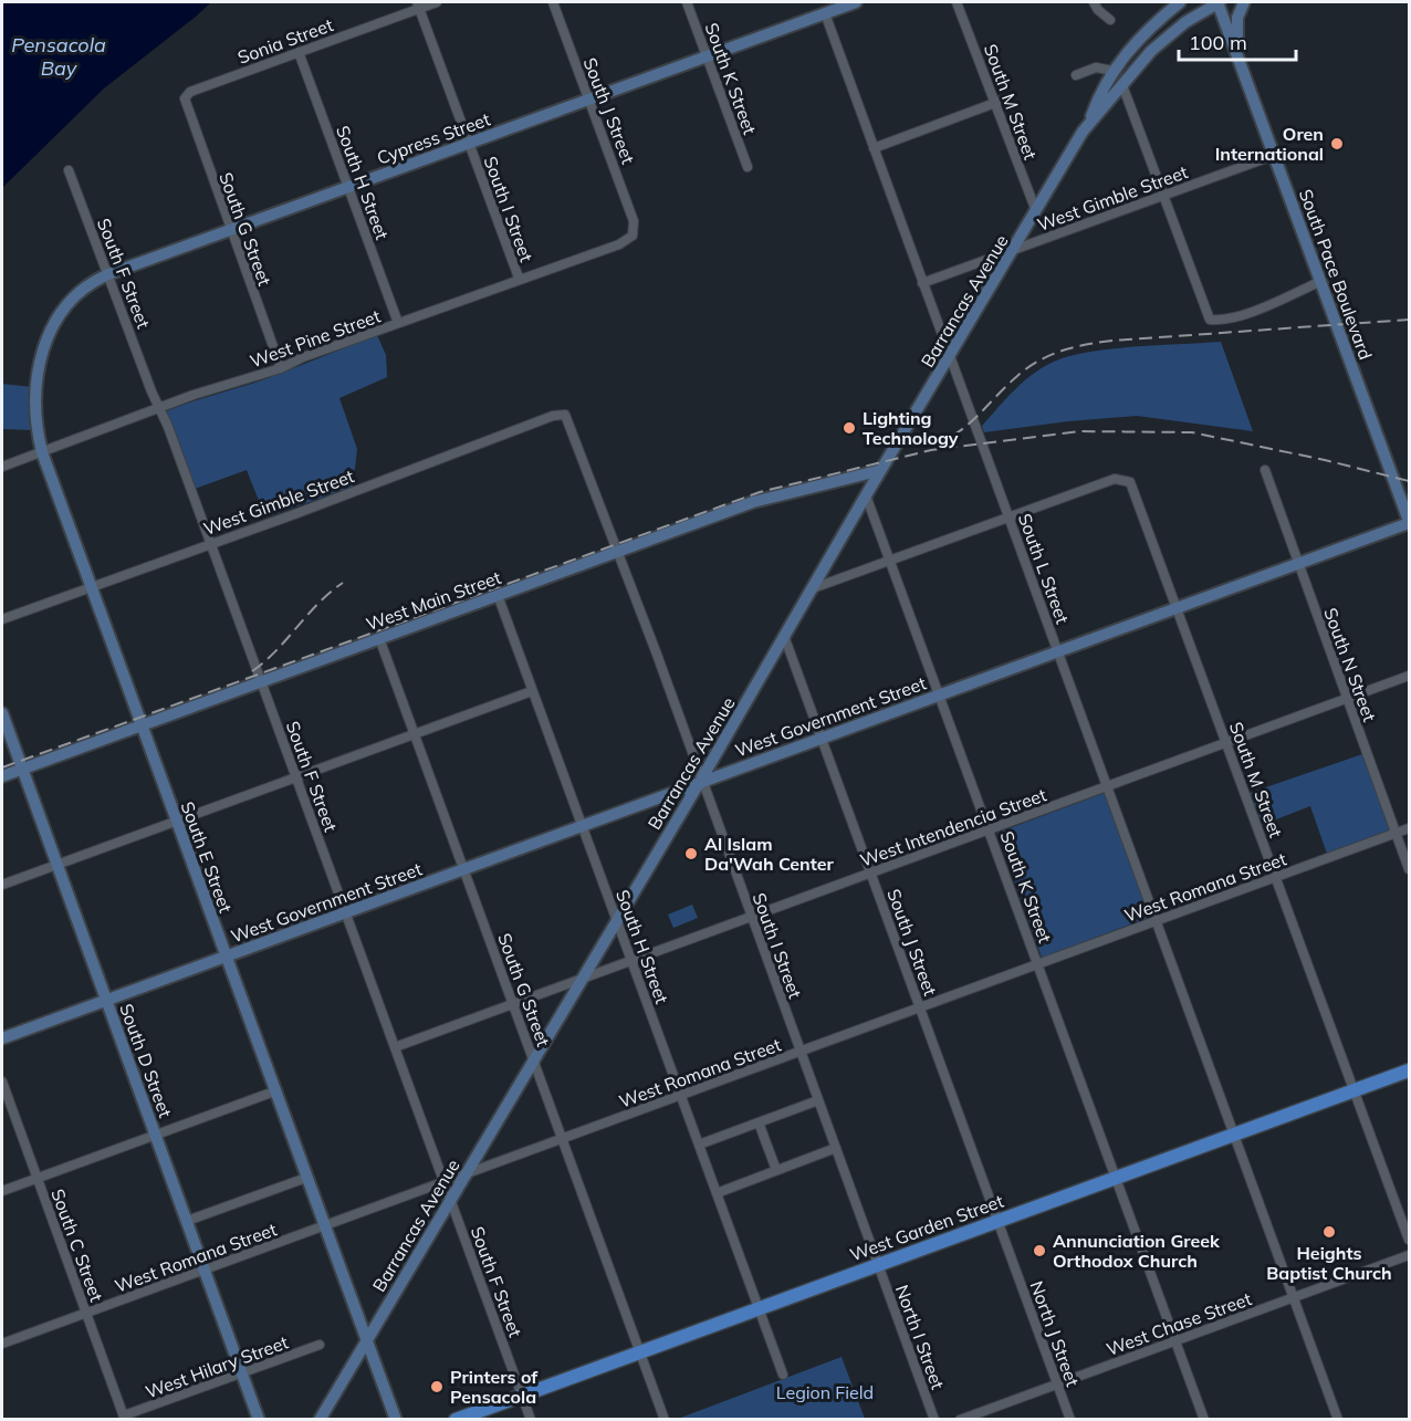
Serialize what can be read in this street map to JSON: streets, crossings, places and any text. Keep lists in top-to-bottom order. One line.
{"streets":{"main road":["West Garden Street"],"street":["Sonia Street","South K Street","South M Street","South J Street","Cypress Street","South H Street","West Gimble Street","South I Street","South G Street","South F Street","South Pace Boulevard","Barrancas Avenue","West Pine Street","South L Street","West Main Street","South N Street","West Government Street","West Intendencia Street","South E Street","West Romana Street","South D Street","South C Street","West Chase Street","North J Street","North I Street","West Hilary Street"]},"crossings":[["Sonia Street","South H Street"],["Sonia Street","South I Street"],["Sonia Street","South G Street"],["South K Street","Cypress Street"],["South K Street","Barrancas Avenue"],["South K Street","West Government Street"],["South K Street","West Intendencia Street"],["South K Street","West Romana Street"],["South K Street","West Garden Street"],["South K Street","West Chase Street"],["South M Street","Barrancas Avenue"],["South M Street","South L Street"],["South M Street","West Government Street"],["South M Street","West Intendencia Street"],["South M Street","West Romana Street"],["South M Street","West Garden Street"],["South J Street","Cypress Street"],["South J Street","Barrancas Avenue"],["South J Street","West Pine Street"],["South J Street","West Government Street"],["South J Street","West Intendencia Street"],["South J Street","West Romana Street"],["South J Street","West Garden Street"],["South J Street","North J Street"],["Cypress Street","South H Street"],["Cypress Street","South I Street"],["Cypress Street","South G Street"],["Cypress Street","South F Street"],["Cypress Street","South L Street"],["Cypress Street","South E Street"],["South H Street","Barrancas Avenue"],["South H Street","West Pine Street"],["South H Street","West Main Street"],["South H Street","West Government Street"],["South H Street","West Intendencia Street"],["South H Street","West Romana Street"],["South H Street","West Garden Street"],["West Gimble Street","South I Street"],["West Gimble Street","South F Street"],["West Gimble Street","South Pace Boulevard"],["West Gimble Street","Barrancas Avenue"],["West Gimble Street","South L Street"],["West Gimble Street","South E Street"],["South I Street","Barrancas Avenue"],["South I Street","West Pine Street"],["South I Street","West Main Street"],["South I Street","West Government Street"],["South I Street","West Intendencia Street"],["South I Street","West Romana Street"],["South I Street","West Garden Street"],["South I Street","North I Street"],["South G Street","Barrancas Avenue"],["South G Street","West Pine Street"],["South G Street","West Main Street"],["South G Street","West Government Street"],["South G Street","West Intendencia Street"],["South G Street","West Romana Street"],["South G Street","West Garden Street"],["South F Street","Barrancas Avenue"],["South F Street","West Pine Street"],["South F Street","West Main Street"],["South F Street","West Government Street"],["South F Street","West Intendencia Street"],["South F Street","West Romana Street"],["South F Street","West Garden Street"],["South Pace Boulevard","Barrancas Avenue"],["South Pace Boulevard","West Government Street"],["Barrancas Avenue","South L Street"],["Barrancas Avenue","West Main Street"],["Barrancas Avenue","West Government Street"],["Barrancas Avenue","West Intendencia Street"],["Barrancas Avenue","South E Street"],["Barrancas Avenue","West Romana Street"],["West Pine Street","South E Street"],["South L Street","West Government Street"],["South L Street","West Intendencia Street"],["South L Street","West Romana Street"],["South L Street","West Garden Street"],["South L Street","West Chase Street"],["West Main Street","South E Street"],["West Main Street","South D Street"],["South N Street","West Government Street"],["South N Street","West Intendencia Street"],["South N Street","West Romana Street"],["West Government Street","South E Street"],["West Government Street","South D Street"],["South E Street","West Romana Street"],["West Romana Street","South D Street"],["West Romana Street","South C Street"],["South D Street","West Hilary Street"],["West Garden Street","North J Street"],["West Garden Street","North I Street"],["South C Street","West Hilary Street"],["West Chase Street","North J Street"]],"water":["Pensacola Bay"],"parks":["Legion Field"],"places":["Oren International","Lighting Technology","Al Islam Da'Wah Center","Heights Baptist Church","Annunciation Greek Orthodox Church","Printers of Pensacola"],"scale_bar":"100 m"}
